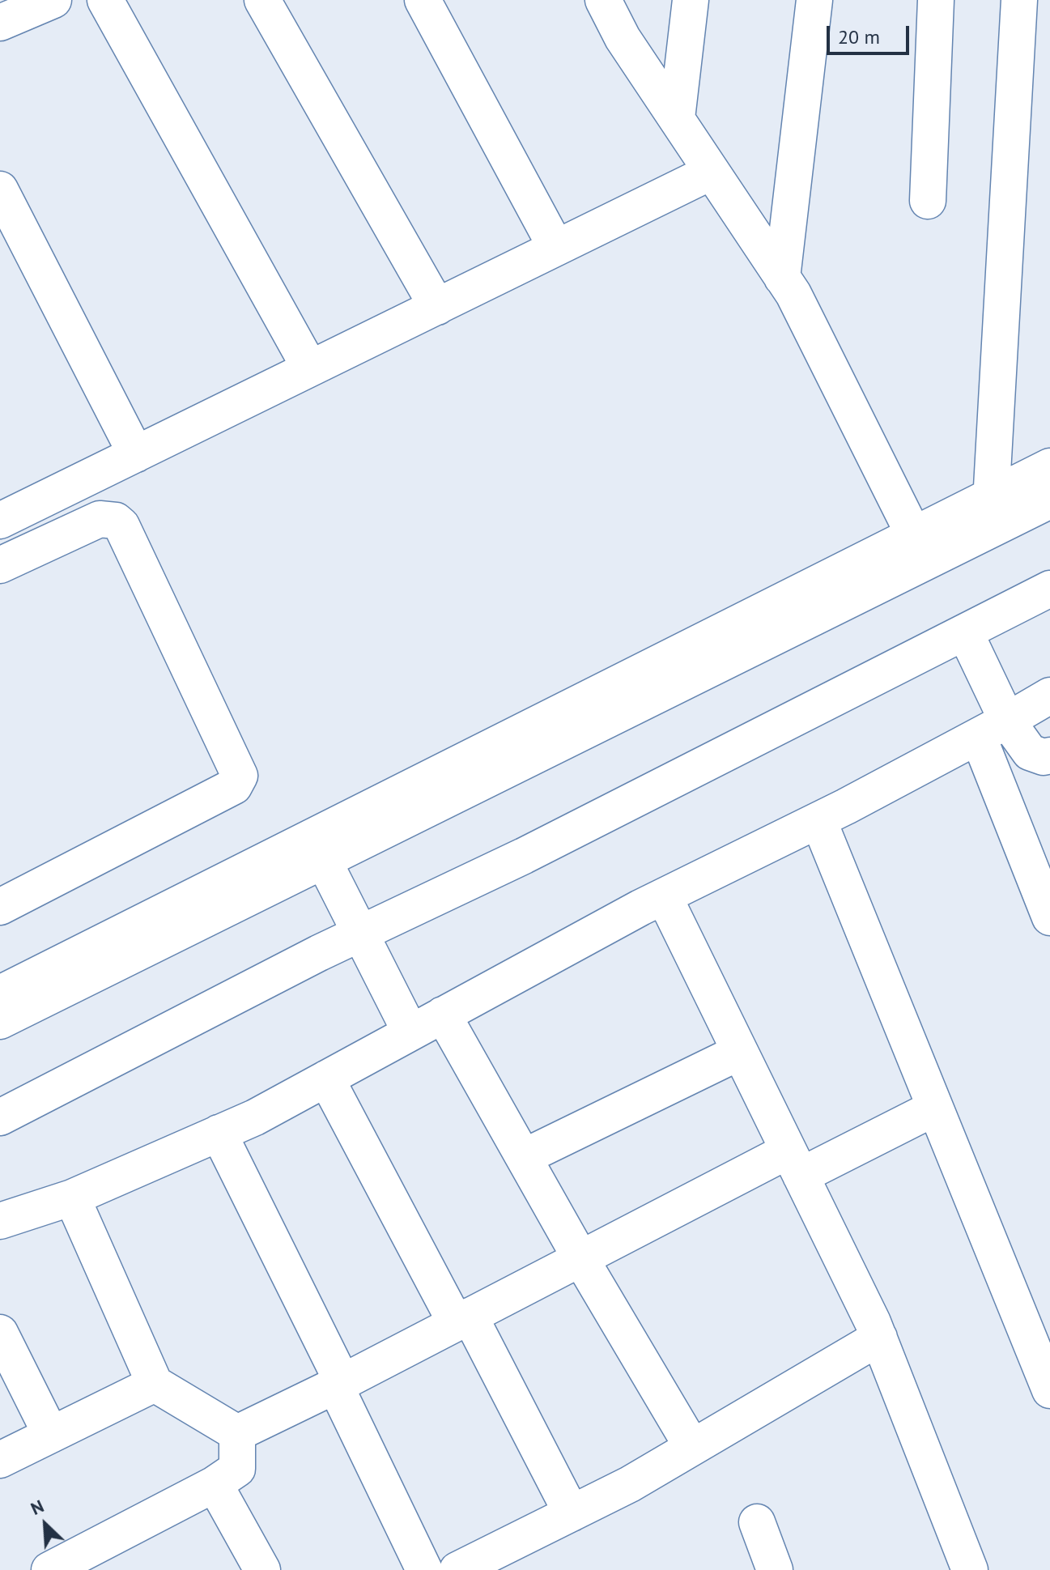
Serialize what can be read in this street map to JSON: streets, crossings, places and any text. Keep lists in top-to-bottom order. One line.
{"scale_bar":"20 m","north":"top left"}
